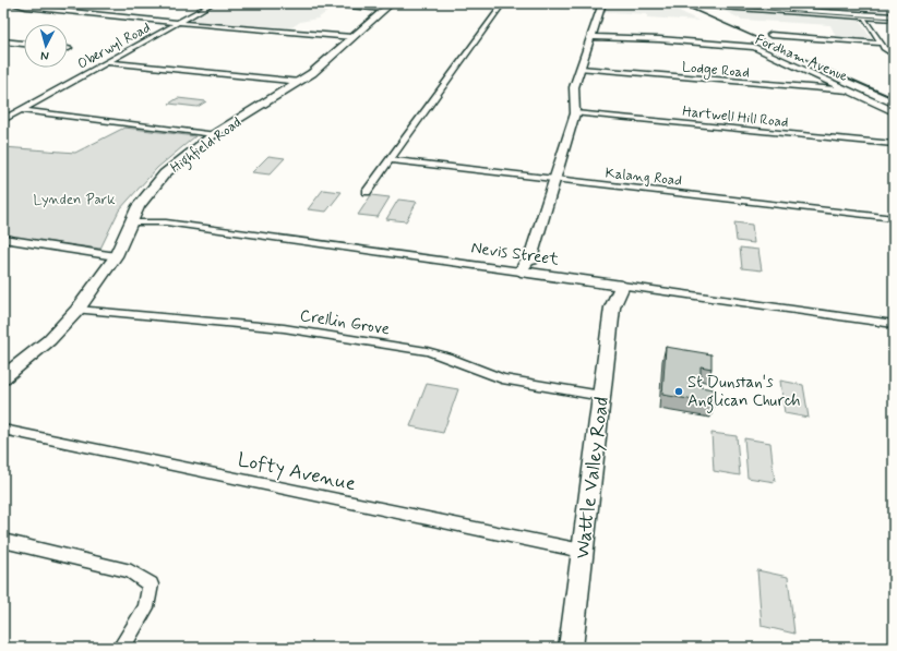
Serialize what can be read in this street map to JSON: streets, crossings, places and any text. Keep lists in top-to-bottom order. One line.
{"streets":{"street":["Oberwyl Road","Fordham Avenue","Lodge Road","Hartwell Hill Road","Highfield Road","Kalang Road","Nevis Street","Crellin Grove","Lofty Avenue","Wattle Valley Road"]},"crossings":[["Fordham Avenue","Lodge Road"],["Highfield Road","Nevis Street"],["Highfield Road","Crellin Grove"],["Nevis Street","Wattle Valley Road"],["Crellin Grove","Wattle Valley Road"],["Lofty Avenue","Wattle Valley Road"]],"parks":["Lynden Park"],"places":["St Dunstan's Anglican Church"],"north":"bottom"}
